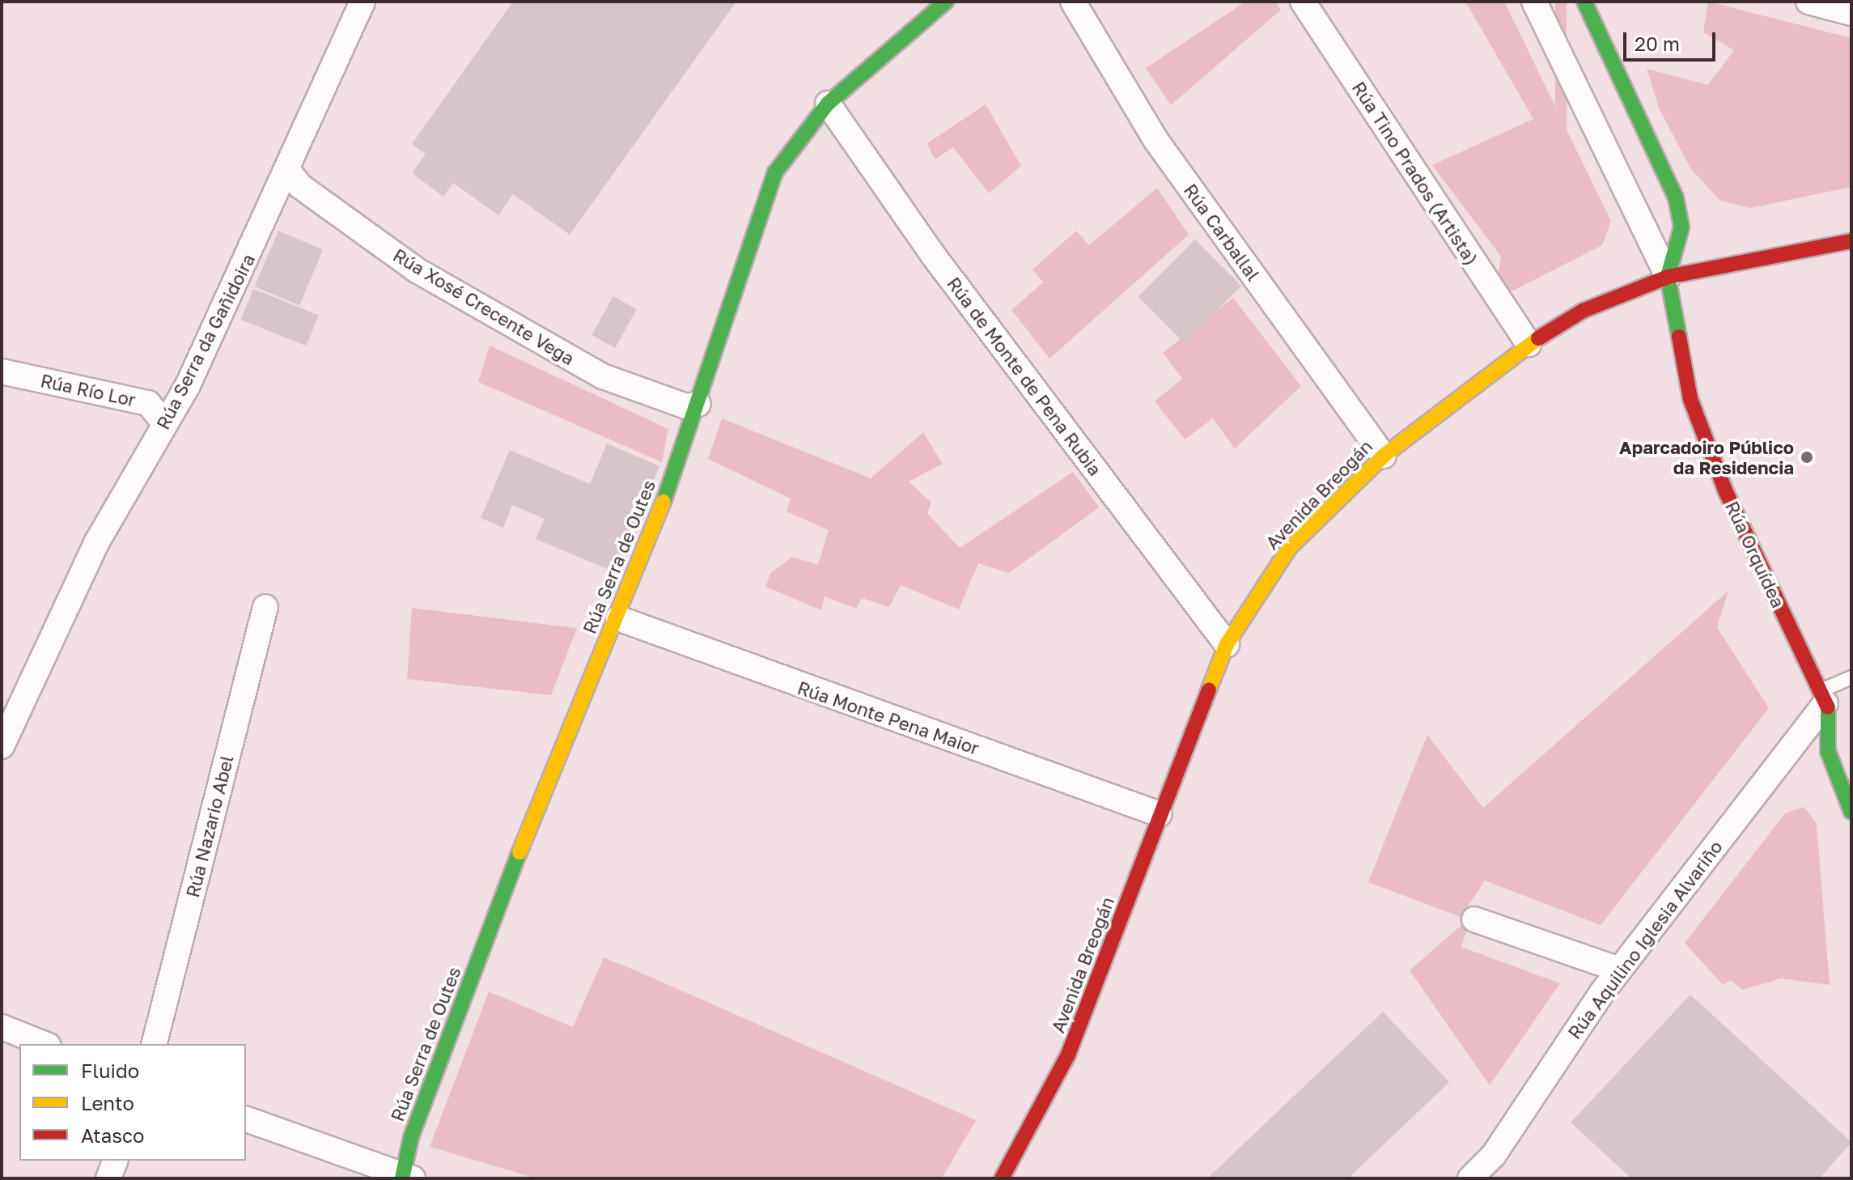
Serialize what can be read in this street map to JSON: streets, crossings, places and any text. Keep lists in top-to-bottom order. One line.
{"streets":{"street":["Rúa Tino Prados (Artista)","Rúa Carballal","Rúa Xosé Crecente Vega","Rúa Serra da Gañidoira","Rúa de Monte de Pena Rubia","Rúa Río Lor","Avenida Breogán","Rúa Orquídea","Rúa Serra de Outes","Rúa Monte Pena Maior","Rúa Nazario Abel","Rúa Aquilino Iglesia Alvariño"]},"crossings":[["Rúa Tino Prados (Artista)","Avenida Breogán"],["Rúa Carballal","Avenida Breogán"],["Rúa Xosé Crecente Vega","Rúa Serra da Gañidoira"],["Rúa Xosé Crecente Vega","Rúa Serra de Outes"],["Rúa Serra da Gañidoira","Rúa Río Lor"],["Rúa de Monte de Pena Rubia","Avenida Breogán"],["Rúa de Monte de Pena Rubia","Rúa Serra de Outes"],["Avenida Breogán","Rúa Orquídea"],["Avenida Breogán","Rúa Monte Pena Maior"],["Rúa Orquídea","Rúa Aquilino Iglesia Alvariño"],["Rúa Serra de Outes","Rúa Monte Pena Maior"]],"places":["Aparcadoiro Público da Residencia"],"legend":["Fluido","Lento","Atasco"],"scale_bar":"20 m"}
